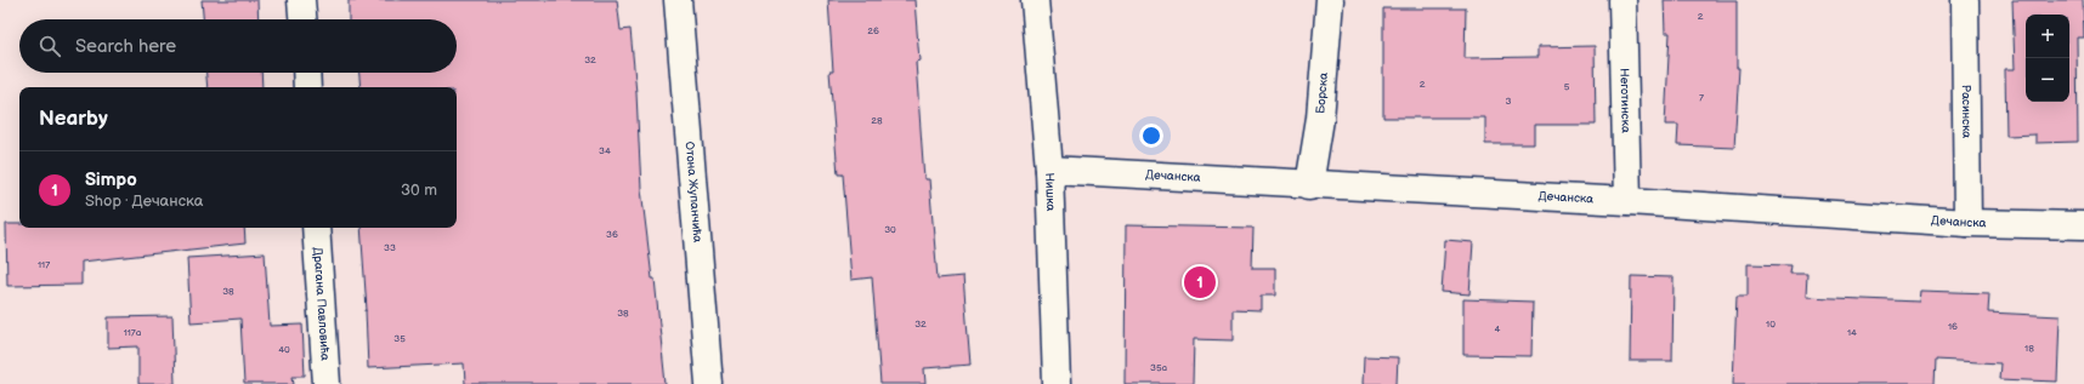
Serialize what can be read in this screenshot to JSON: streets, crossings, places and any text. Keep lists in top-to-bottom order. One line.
{"streets":{"street":["Борска","Неготинска","Расинска","Дечанска","Отона Жупанчића","Нишка","Драгана Павловића"]},"crossings":[["Борска","Дечанска"],["Неготинска","Дечанска"],["Расинска","Дечанска"],["Дечанска","Нишка"]],"house_numbers":["2","26","32","2","5","7","3","28","34","30","36","33","117","38","38","32","10","16","4","117a","14","35","18","40","35a"],"page":{"map_buttons":["+","−"],"search":"Search here","heading":"Nearby","list":[{"mark":"1","name":"Simpo","note":"Shop · Дечанска","value":"30 m"}],"pins":"1"}}
